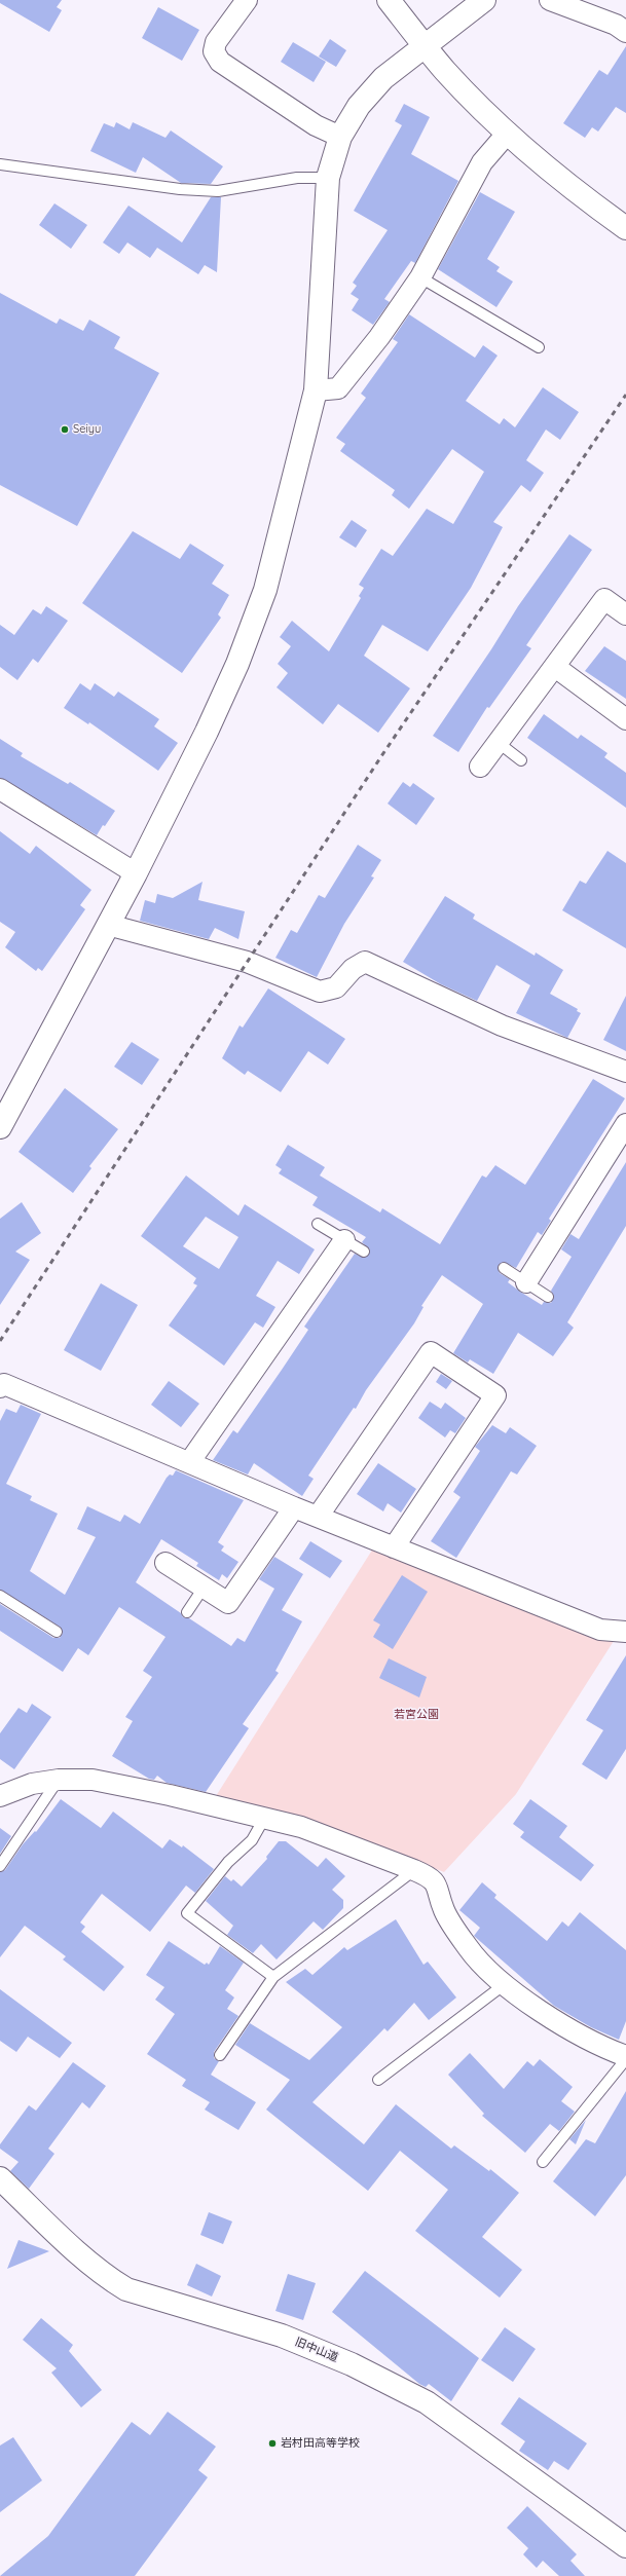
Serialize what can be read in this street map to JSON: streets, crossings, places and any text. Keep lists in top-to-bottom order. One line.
{"streets":{"street":["旧中山道"]},"parks":["若宮公園"],"places":["Seiyu","岩村田高等学校"]}
